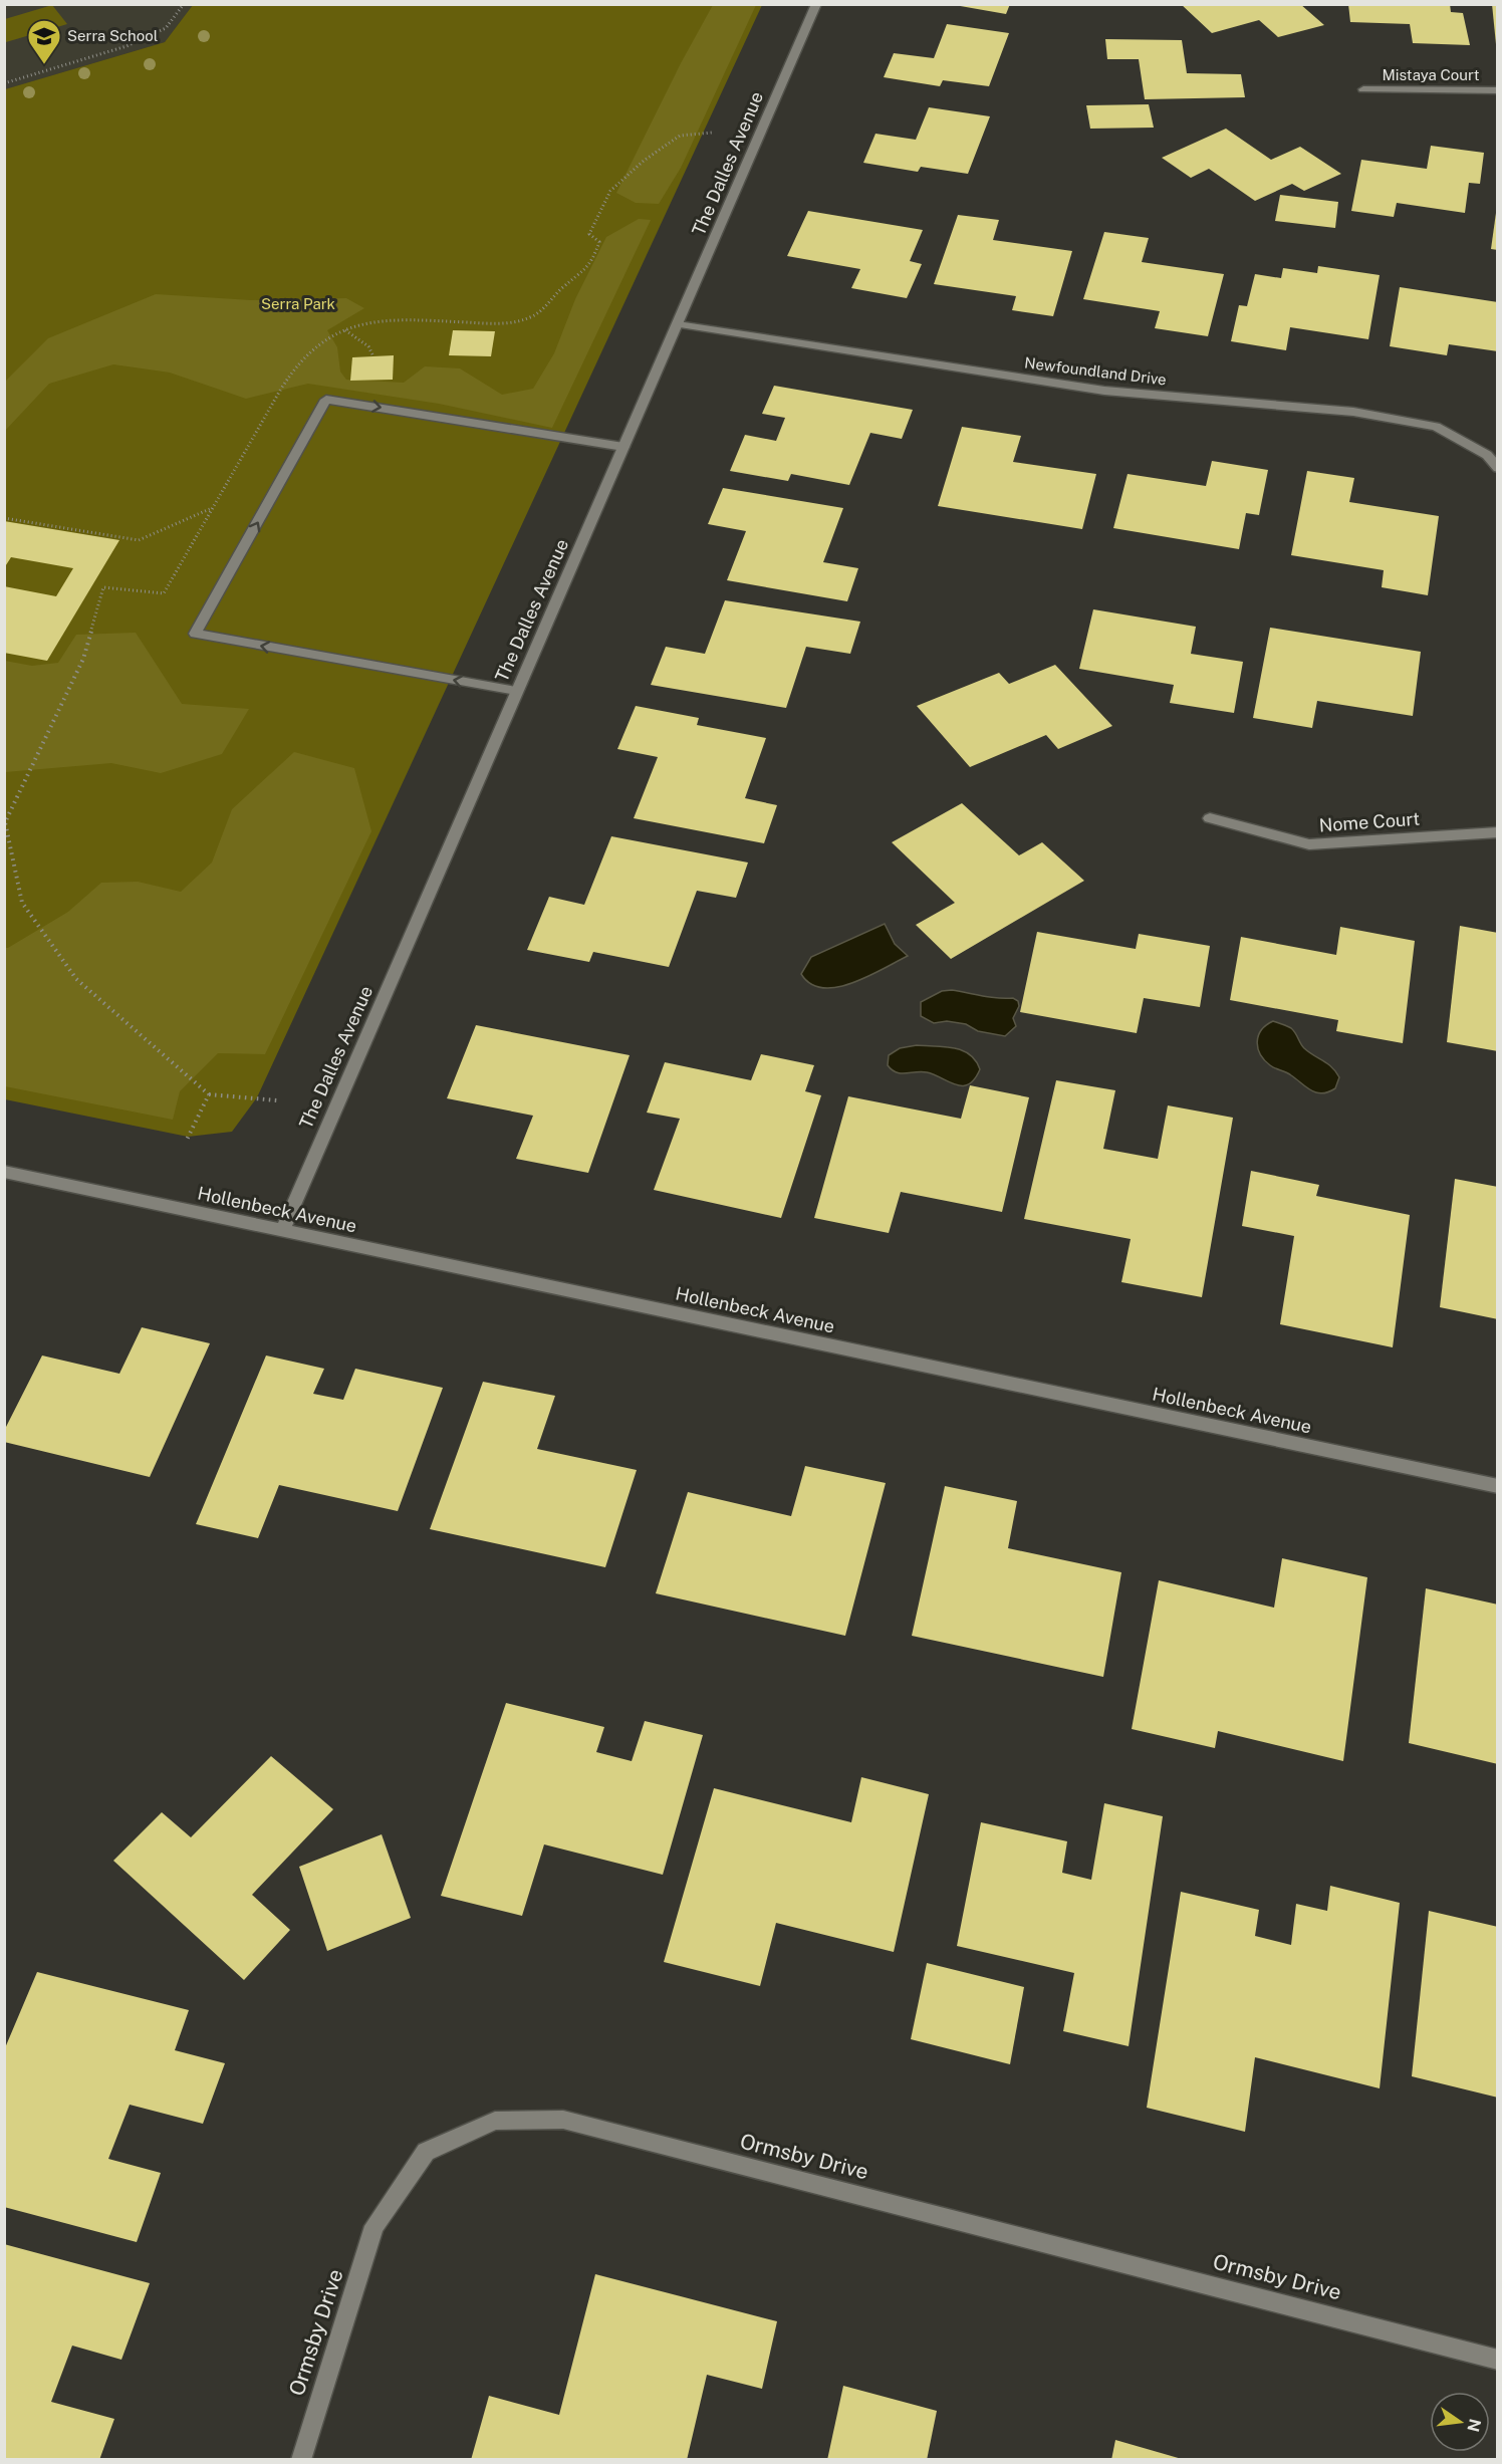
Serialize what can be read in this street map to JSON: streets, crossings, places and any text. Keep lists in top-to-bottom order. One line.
{"streets":{"street":["Mistaya Court","The Dalles Avenue","Newfoundland Drive","Nome Court","Hollenbeck Avenue","Ormsby Drive"]},"crossings":[["The Dalles Avenue","Newfoundland Drive"],["The Dalles Avenue","Hollenbeck Avenue"]],"parks":["Serra Park"],"places":{"school or university":["Serra School"]},"north":"right"}
